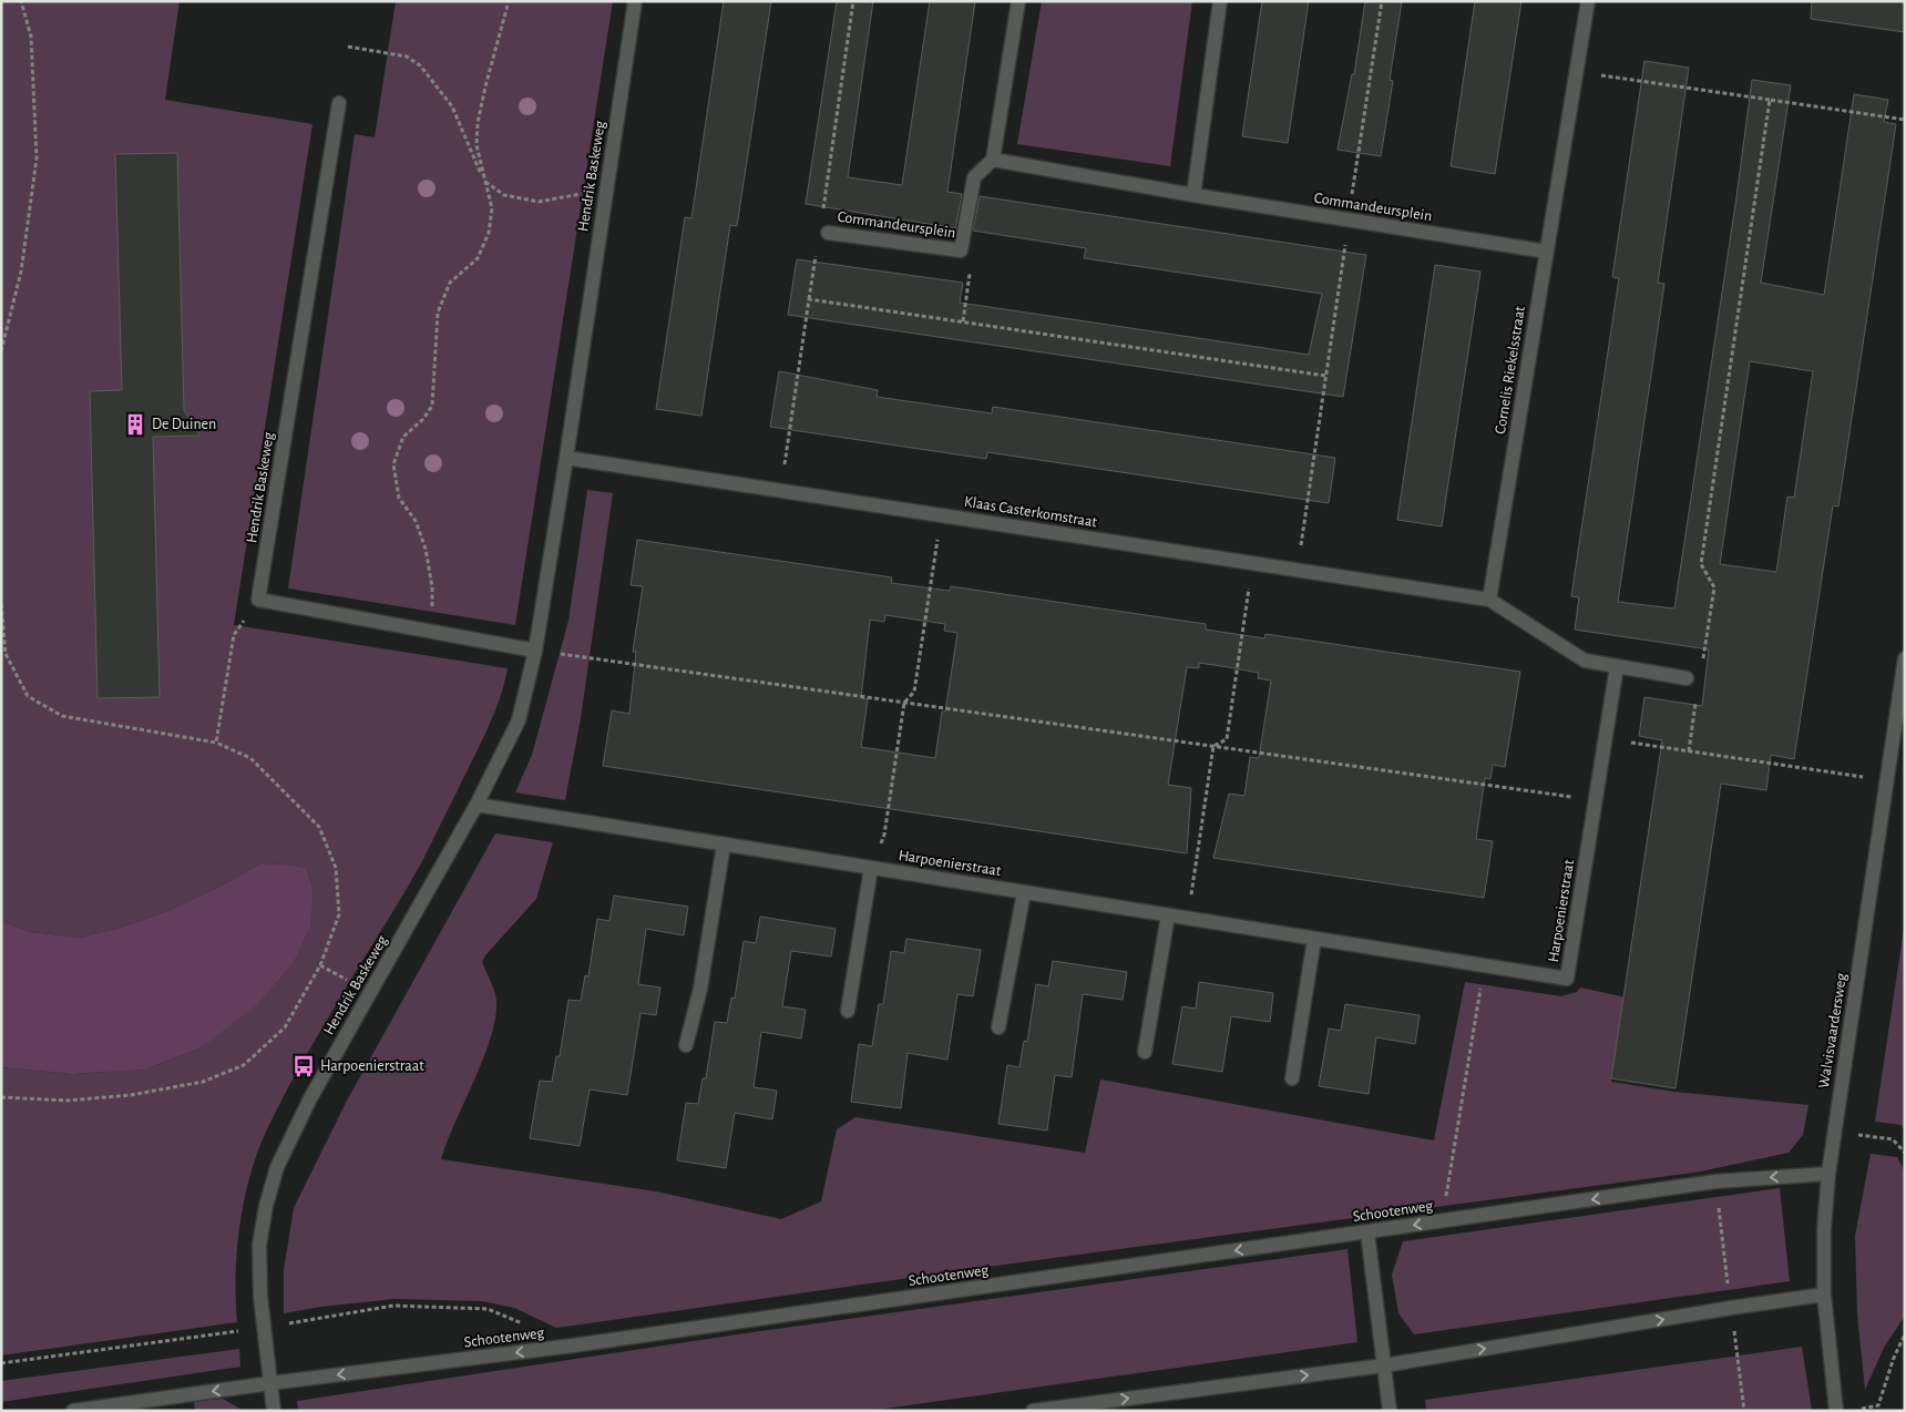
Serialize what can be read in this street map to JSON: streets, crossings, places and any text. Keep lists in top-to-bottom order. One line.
{"streets":{"street":["Hendrik Baskeweg","Commandeursplein","Cornelis Riekelsstraat","Klaas Casterkomstraat","Harpoenierstraat","Walvisvaardersweg","Schootenweg"]},"crossings":[["Hendrik Baskeweg","Klaas Casterkomstraat"],["Hendrik Baskeweg","Harpoenierstraat"],["Hendrik Baskeweg","Schootenweg"],["Commandeursplein","Cornelis Riekelsstraat"],["Cornelis Riekelsstraat","Klaas Casterkomstraat"],["Walvisvaardersweg","Schootenweg"]],"one_way":["Schootenweg"],"places":{"building":["De Duinen"],"bus stop":["Harpoenierstraat"]}}
